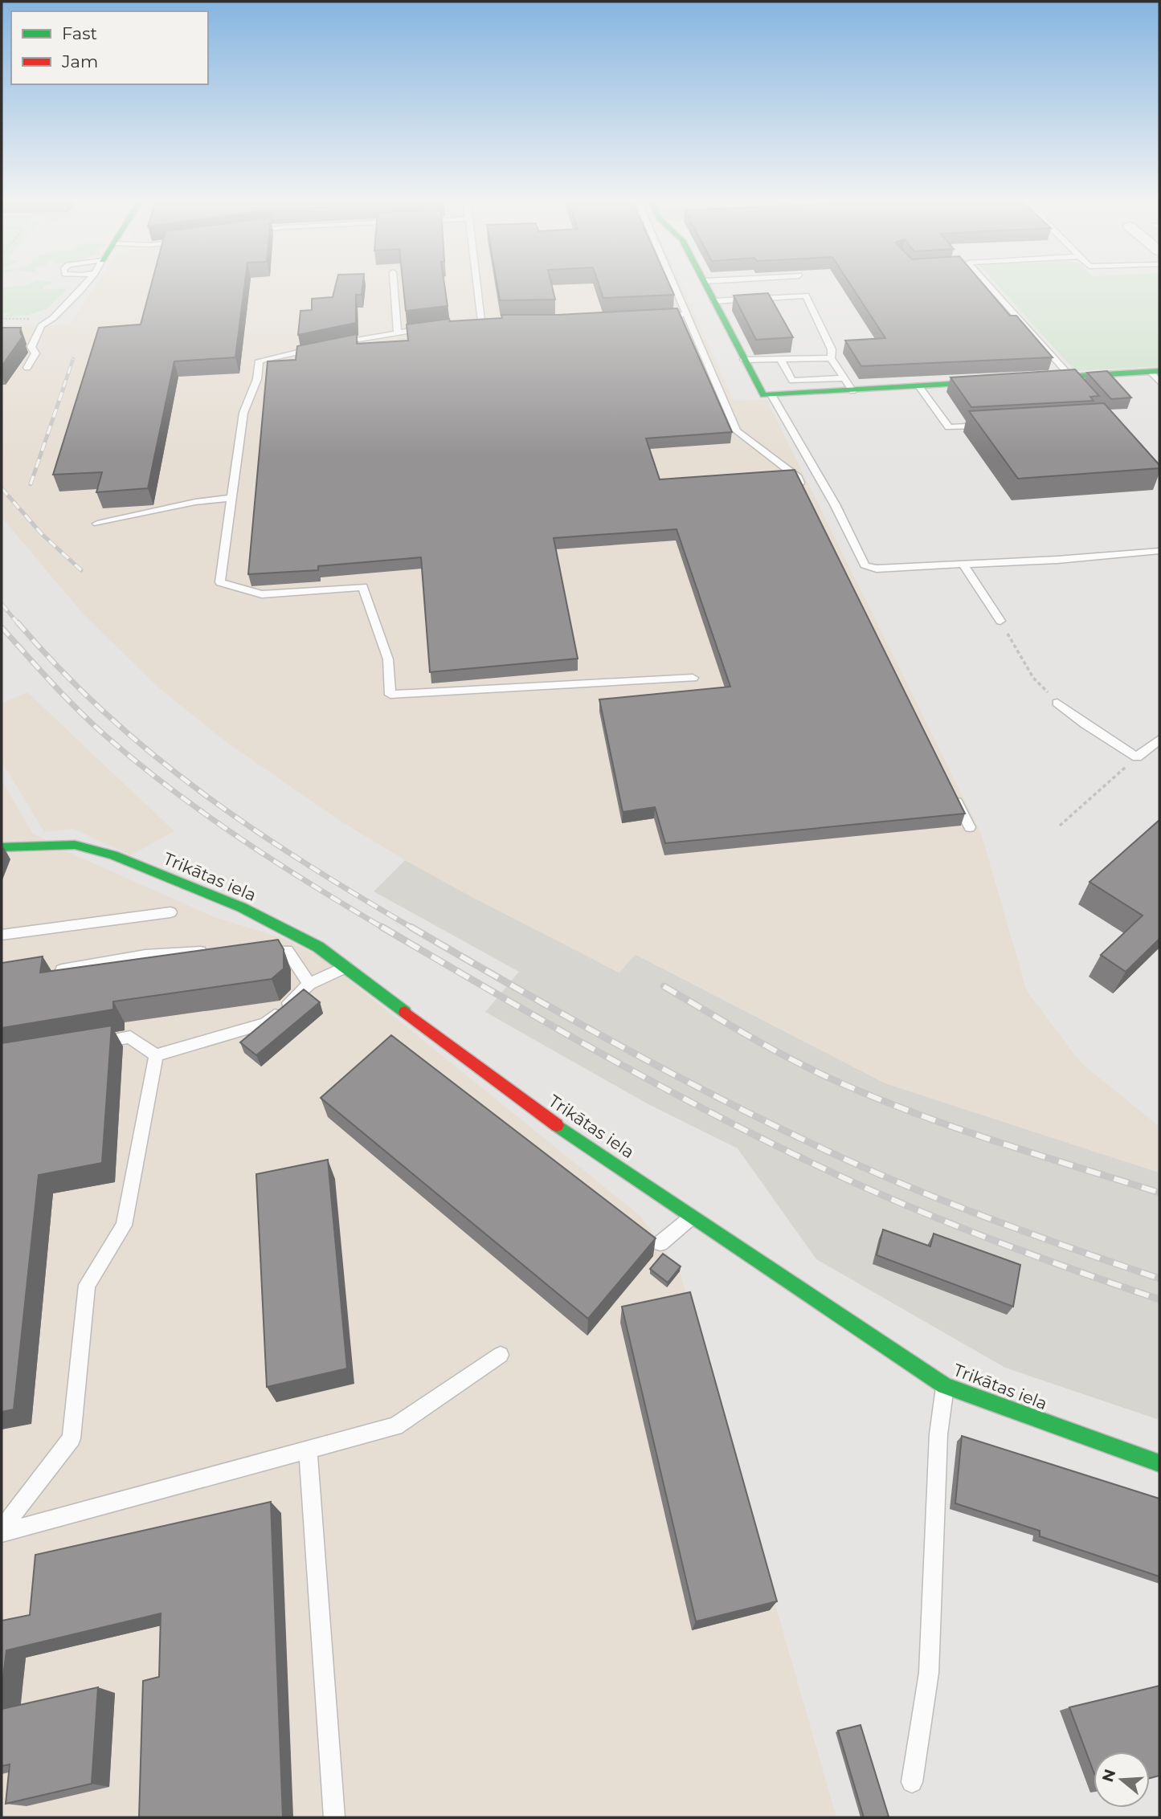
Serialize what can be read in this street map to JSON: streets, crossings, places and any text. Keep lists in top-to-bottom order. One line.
{"streets":{"street":["Trikātas iela"]},"legend":["Fast","Jam"],"north":"left"}
